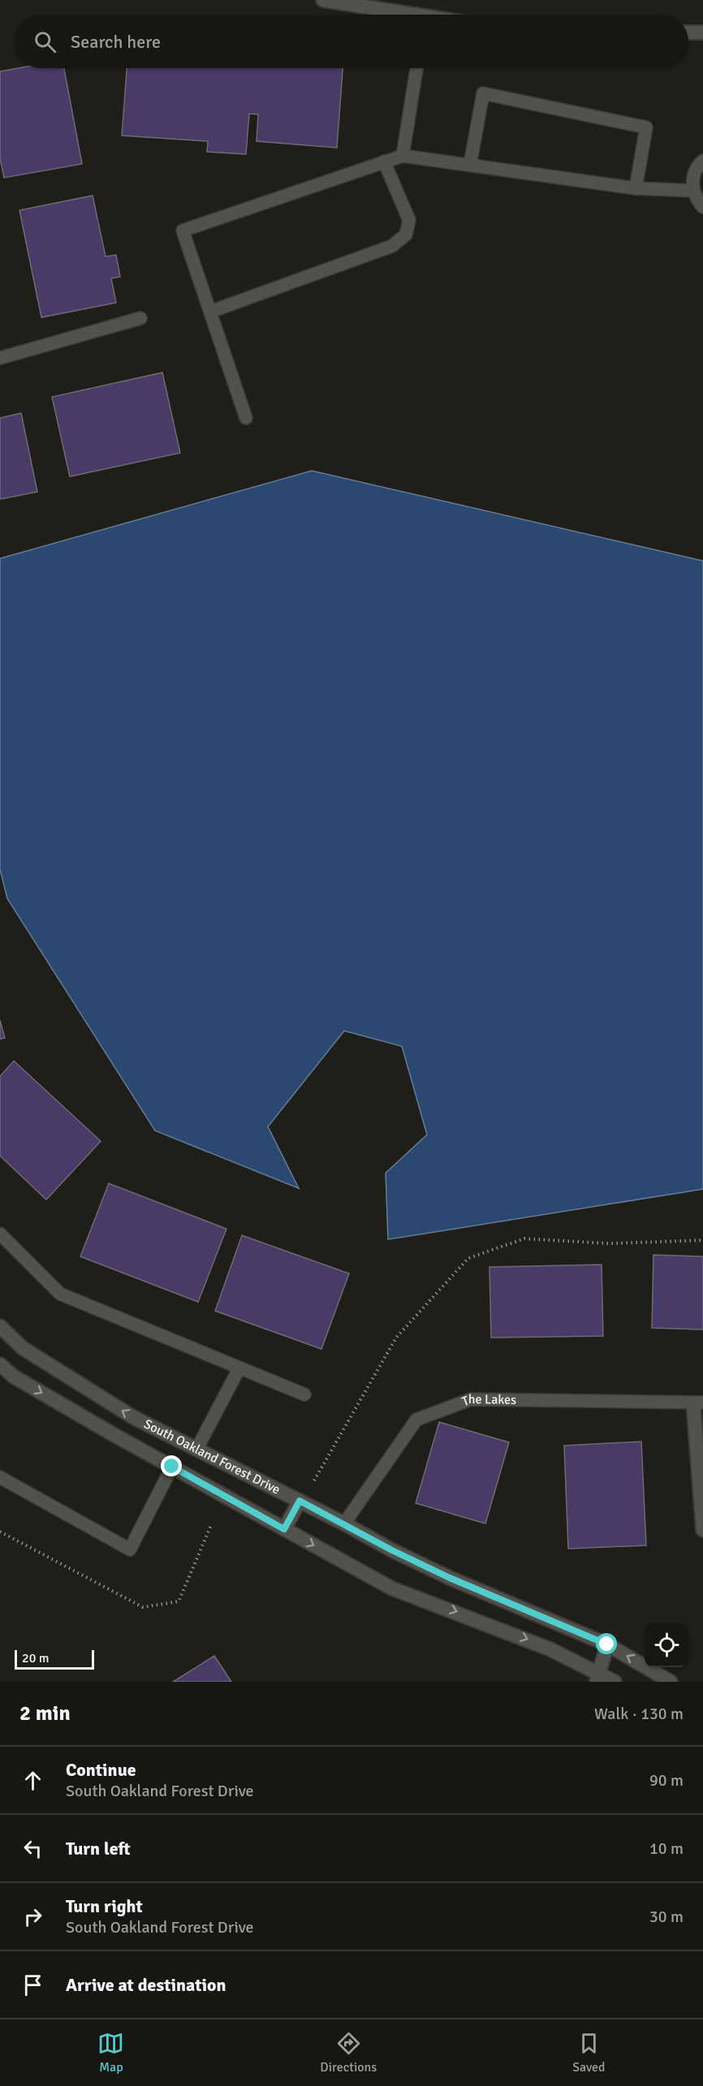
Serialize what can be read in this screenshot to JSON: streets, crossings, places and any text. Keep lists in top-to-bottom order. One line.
{"streets":{"street":["The Lakes","South Oakland Forest Drive"]},"crossings":[["The Lakes","South Oakland Forest Drive"]],"scale_bar":"20 m","page":{"search":"Search here","scale":"20 m","heading":["2 min","Walk · 130 m"],"list":[["Continue","South Oakland Forest Drive","90 m"],["Turn left","10 m"],["Turn right","South Oakland Forest Drive","30 m"],"Arrive at destination"],"nav":["Map","Directions","Saved"]}}
